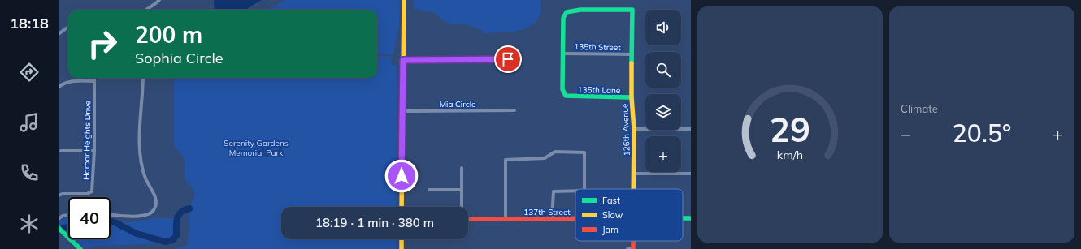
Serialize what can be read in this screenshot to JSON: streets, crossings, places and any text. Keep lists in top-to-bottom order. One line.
{"streets":{"street":["135th Street","135th Lane","Mia Circle","126th Avenue","Harbor Heights Drive","137th Street"]},"crossings":[["135th Street","135th Lane"],["135th Street","126th Avenue"],["135th Lane","126th Avenue"]],"parks":["Serenity Gardens Memorial Park"],"legend":["Fast","Slow","Jam"],"page":{"tabs":"18:18","tile":"Climate","map_buttons":"+","turn":["200 m","Sophia Circle"],"heat":["−","20.5°","+"],"limit":"40","trip":"18:19 · 1 min · 380 m","gauge":["29","km/h"]}}
